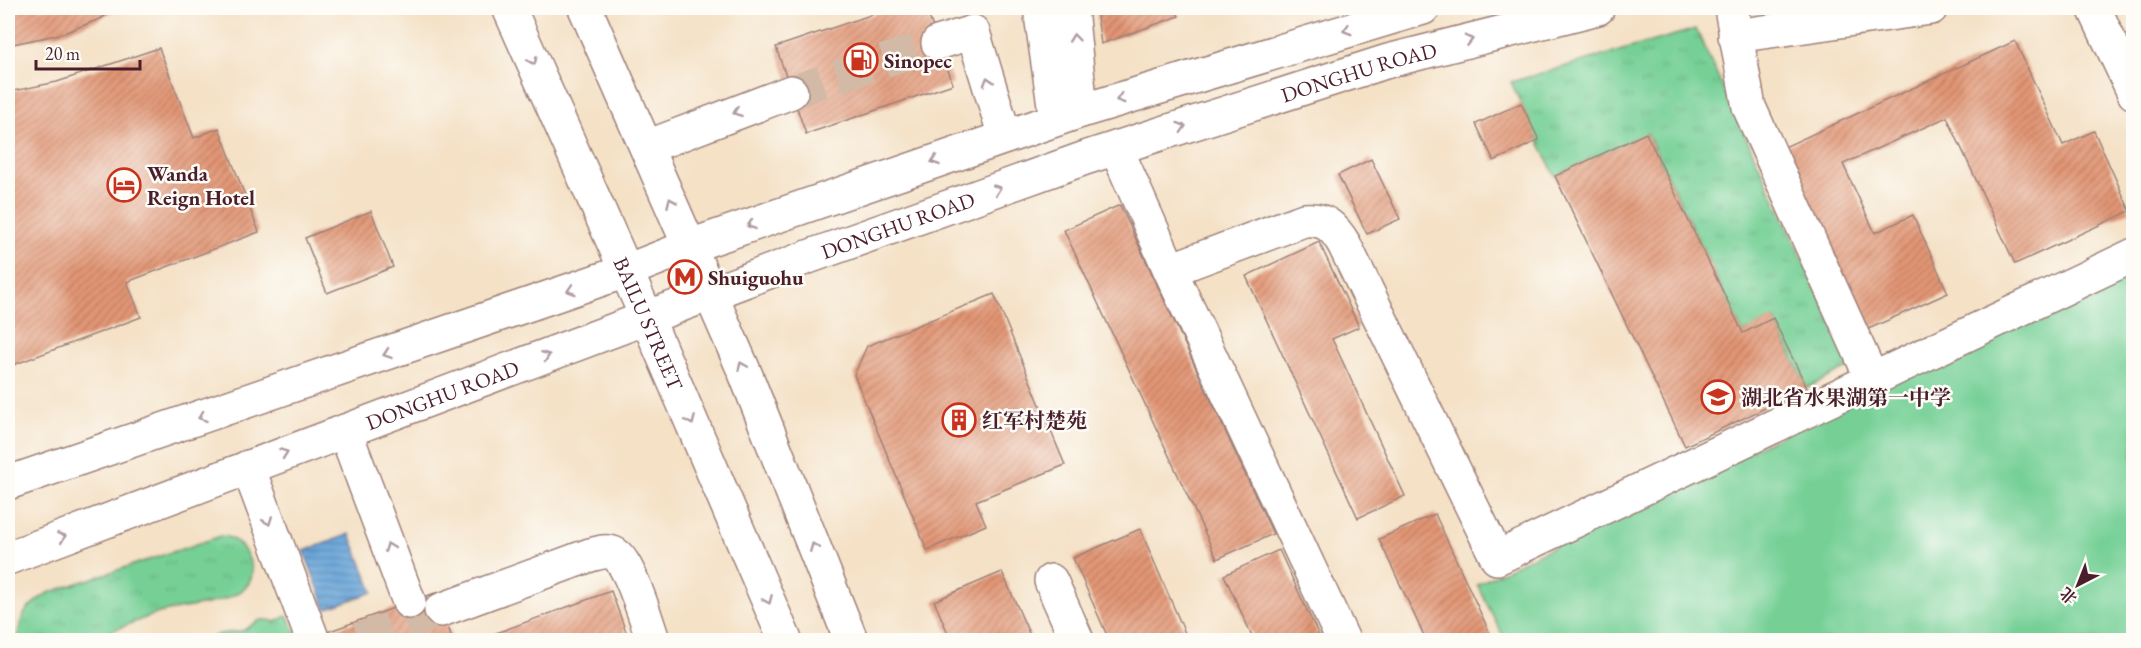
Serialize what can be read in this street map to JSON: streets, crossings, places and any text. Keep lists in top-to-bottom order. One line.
{"streets":{"main road":["DONGHU ROAD","BAILU STREET"]},"crossings":[["DONGHU ROAD","BAILU STREET"]],"places":{"fuel station":["Sinopec"],"hotel":["Wanda Reign Hotel"],"metro station":["Shuiguohu"],"school or university":["湖北省水果湖第一中学"],"building":["红军村楚苑"]},"scale_bar":"20 m","north":"bottom left"}
